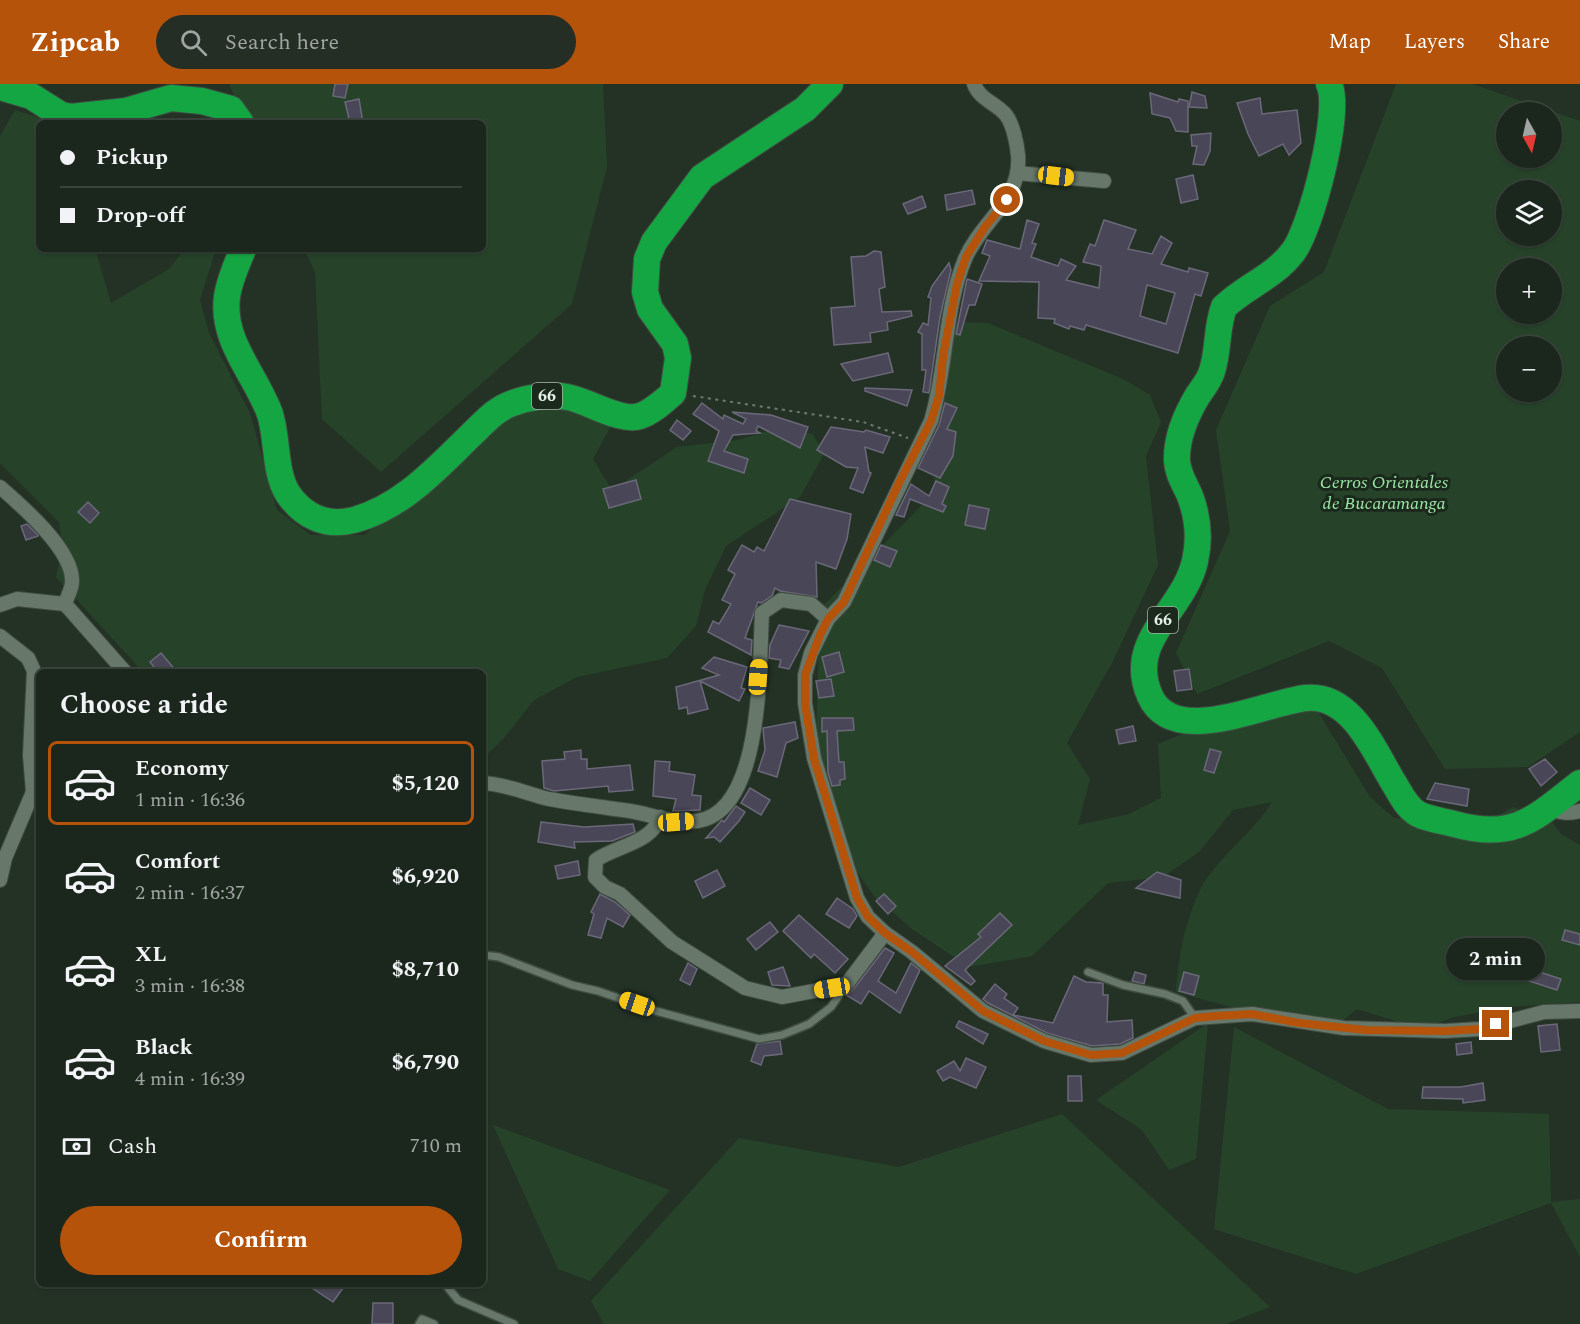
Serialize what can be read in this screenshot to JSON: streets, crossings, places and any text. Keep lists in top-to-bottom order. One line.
{"streets":{"highway":["66"]},"parks":["Cerros Orientales de Bucaramanga"],"north":"bottom","page":{"header":"Zipcab","search":"Search here","nav":["Map","Layers","Share"],"map_buttons":["+","−"],"banner":["Pickup","Drop-off"],"heading":"Choose a ride","list":[{"name":"Economy","note":"1 min · 16:36","value":"$5,120"},{"name":"Comfort","note":"2 min · 16:37","value":"$6,920"},{"name":"XL","note":"3 min · 16:38","value":"$8,710"},{"name":"Black","note":"4 min · 16:39","value":"$6,790"}],"bubble":"2 min","pay":["Cash","710 m"],"buttons":"Confirm"}}
